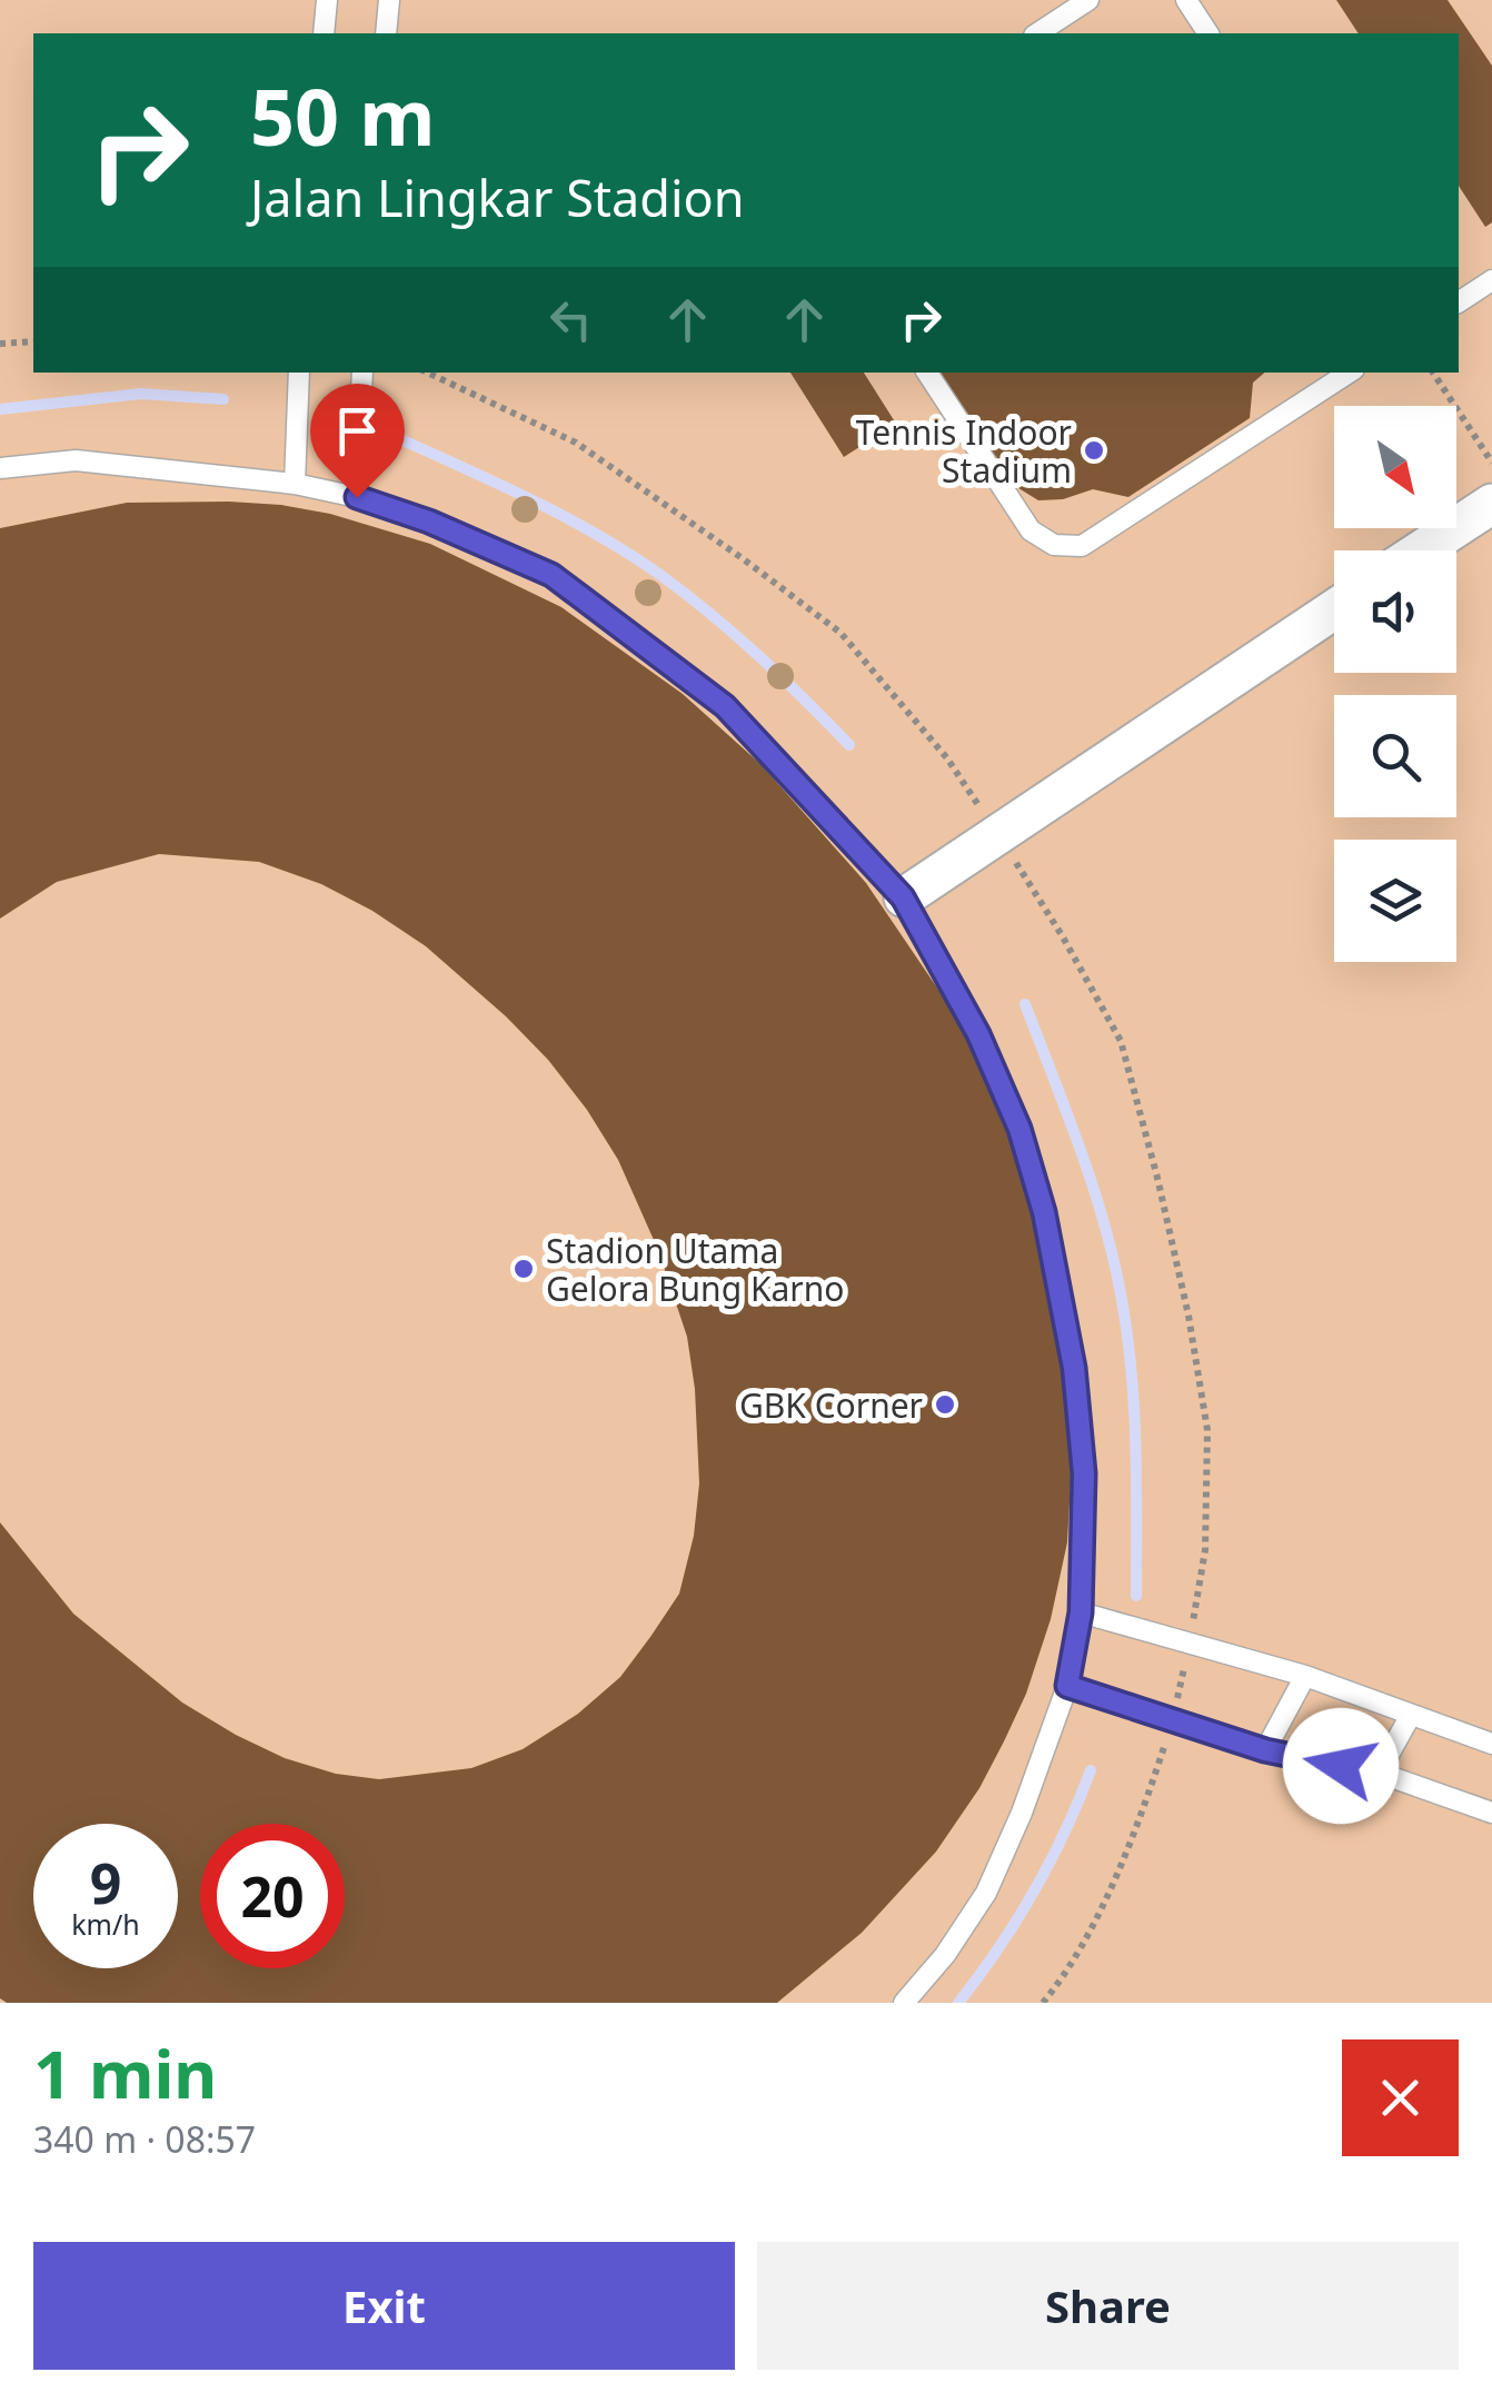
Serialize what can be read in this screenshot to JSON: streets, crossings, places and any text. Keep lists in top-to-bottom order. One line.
{"places":["Tennis Indoor Stadium","Stadion Utama Gelora Bung Karno","GBK Corner"],"north":"bottom right","page":{"turn":["50 m","Jalan Lingkar Stadion"],"speed":"9 km/h","limit":"20","heading":["1 min","340 m · 08:57"],"buttons":["Exit","Share"]}}
